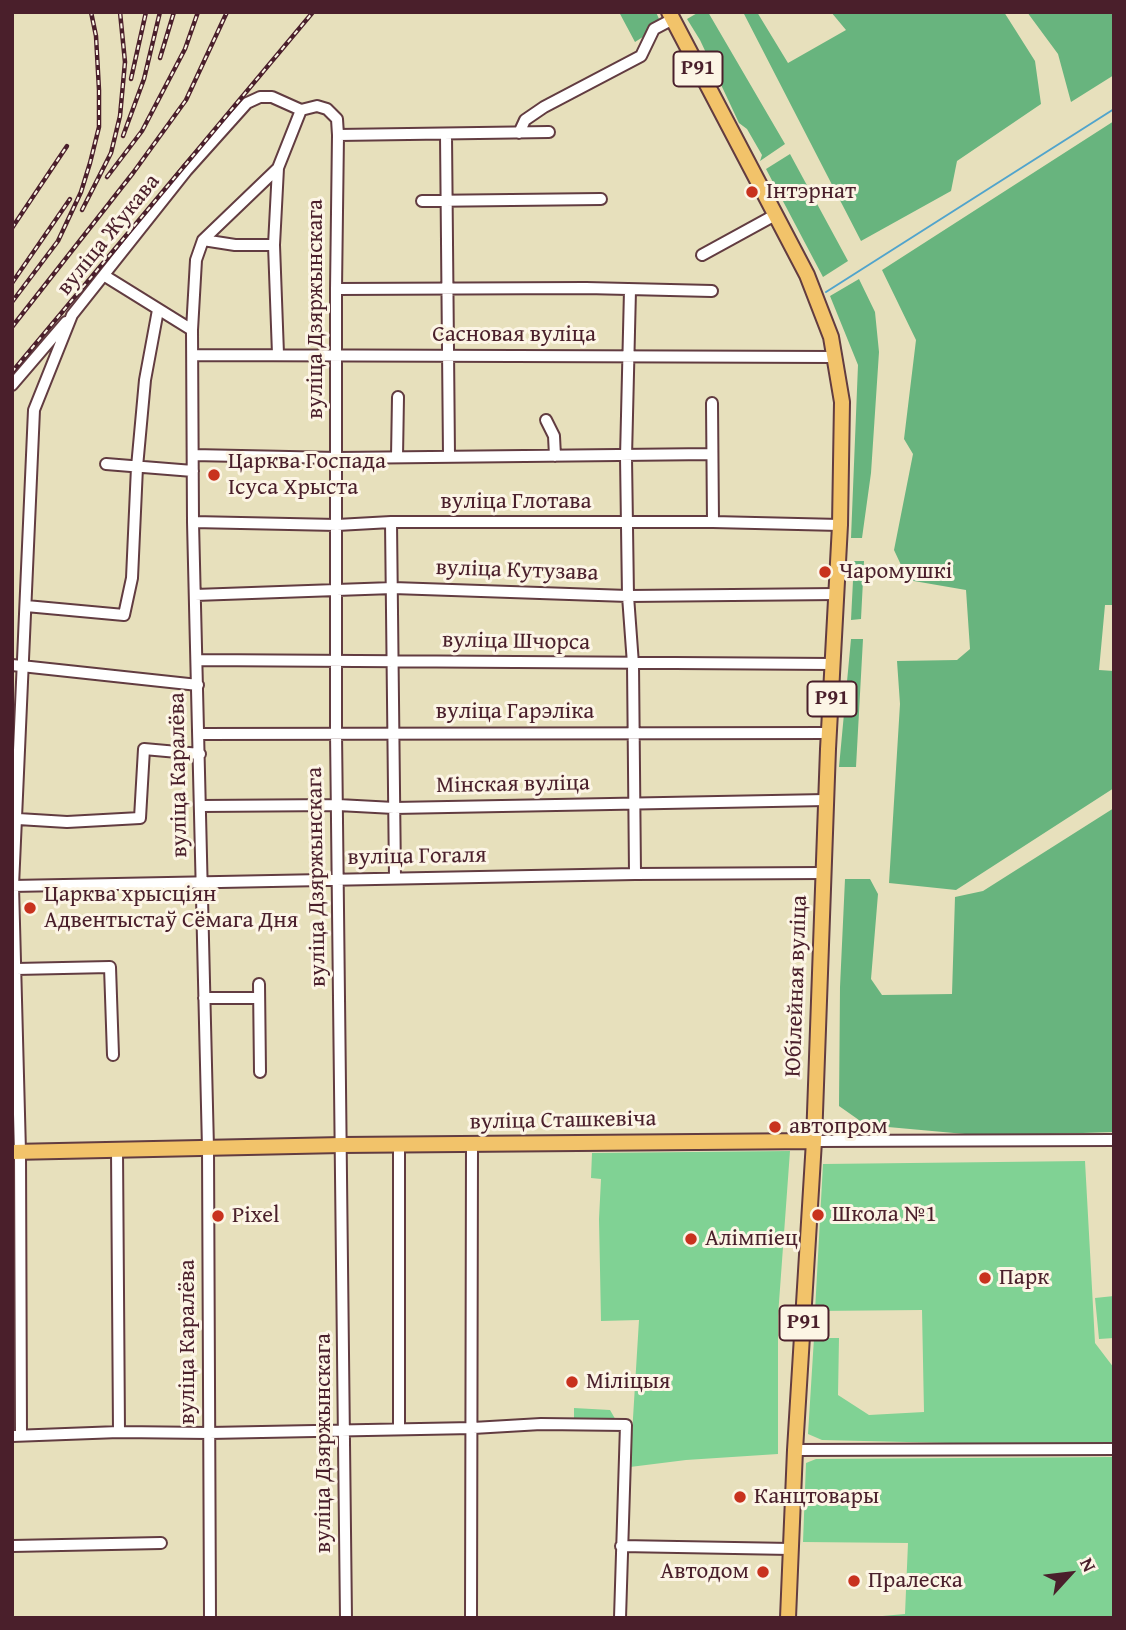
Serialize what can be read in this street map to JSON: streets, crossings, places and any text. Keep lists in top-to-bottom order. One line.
{"streets":{"main road":["Р91","Юбілейная вуліца","вуліца Сташкевіча"],"street":["вуліца Жукава","вуліца Дзяржынскага","Сасновая вуліца","вуліца Глотава","вуліца Кутузава","вуліца Шчорса","вуліца Гарэліка","вуліца Каралёва","Мінская вуліца","вуліца Гогаля"]},"crossings":[["Р91","Сасновая вуліца"],["Р91","Юбілейная вуліца"],["вуліца Жукава","вуліца Гогаля"],["вуліца Жукава","вуліца Сташкевіча"],["вуліца Дзяржынскага","Сасновая вуліца"],["вуліца Дзяржынскага","вуліца Глотава"],["вуліца Дзяржынскага","вуліца Кутузава"],["вуліца Дзяржынскага","вуліца Шчорса"],["вуліца Дзяржынскага","вуліца Гарэліка"],["вуліца Дзяржынскага","Мінская вуліца"],["вуліца Дзяржынскага","вуліца Гогаля"],["вуліца Дзяржынскага","вуліца Сташкевіча"],["Сасновая вуліца","вуліца Каралёва"],["Сасновая вуліца","Юбілейная вуліца"],["вуліца Глотава","вуліца Каралёва"],["вуліца Глотава","Юбілейная вуліца"],["вуліца Кутузава","вуліца Каралёва"],["вуліца Кутузава","Юбілейная вуліца"],["вуліца Шчорса","вуліца Каралёва"],["вуліца Шчорса","Юбілейная вуліца"],["вуліца Гарэліка","вуліца Каралёва"],["вуліца Гарэліка","Юбілейная вуліца"],["вуліца Каралёва","Мінская вуліца"],["вуліца Каралёва","вуліца Гогаля"],["вуліца Каралёва","вуліца Сташкевіча"],["Мінская вуліца","Юбілейная вуліца"],["вуліца Гогаля","Юбілейная вуліца"],["Юбілейная вуліца","вуліца Сташкевіча"]],"places":["Інтэрнат","Царква Госпада Ісуса Хрыста","Чаромушкі","Царква хрысціян Адвентыстаў Сёмага Дня","автопром","Школа №1","Pixel","Алімпіец","Парк","Міліцыя","Канцтовары","Автодом","Пралеска"],"north":"top right"}
